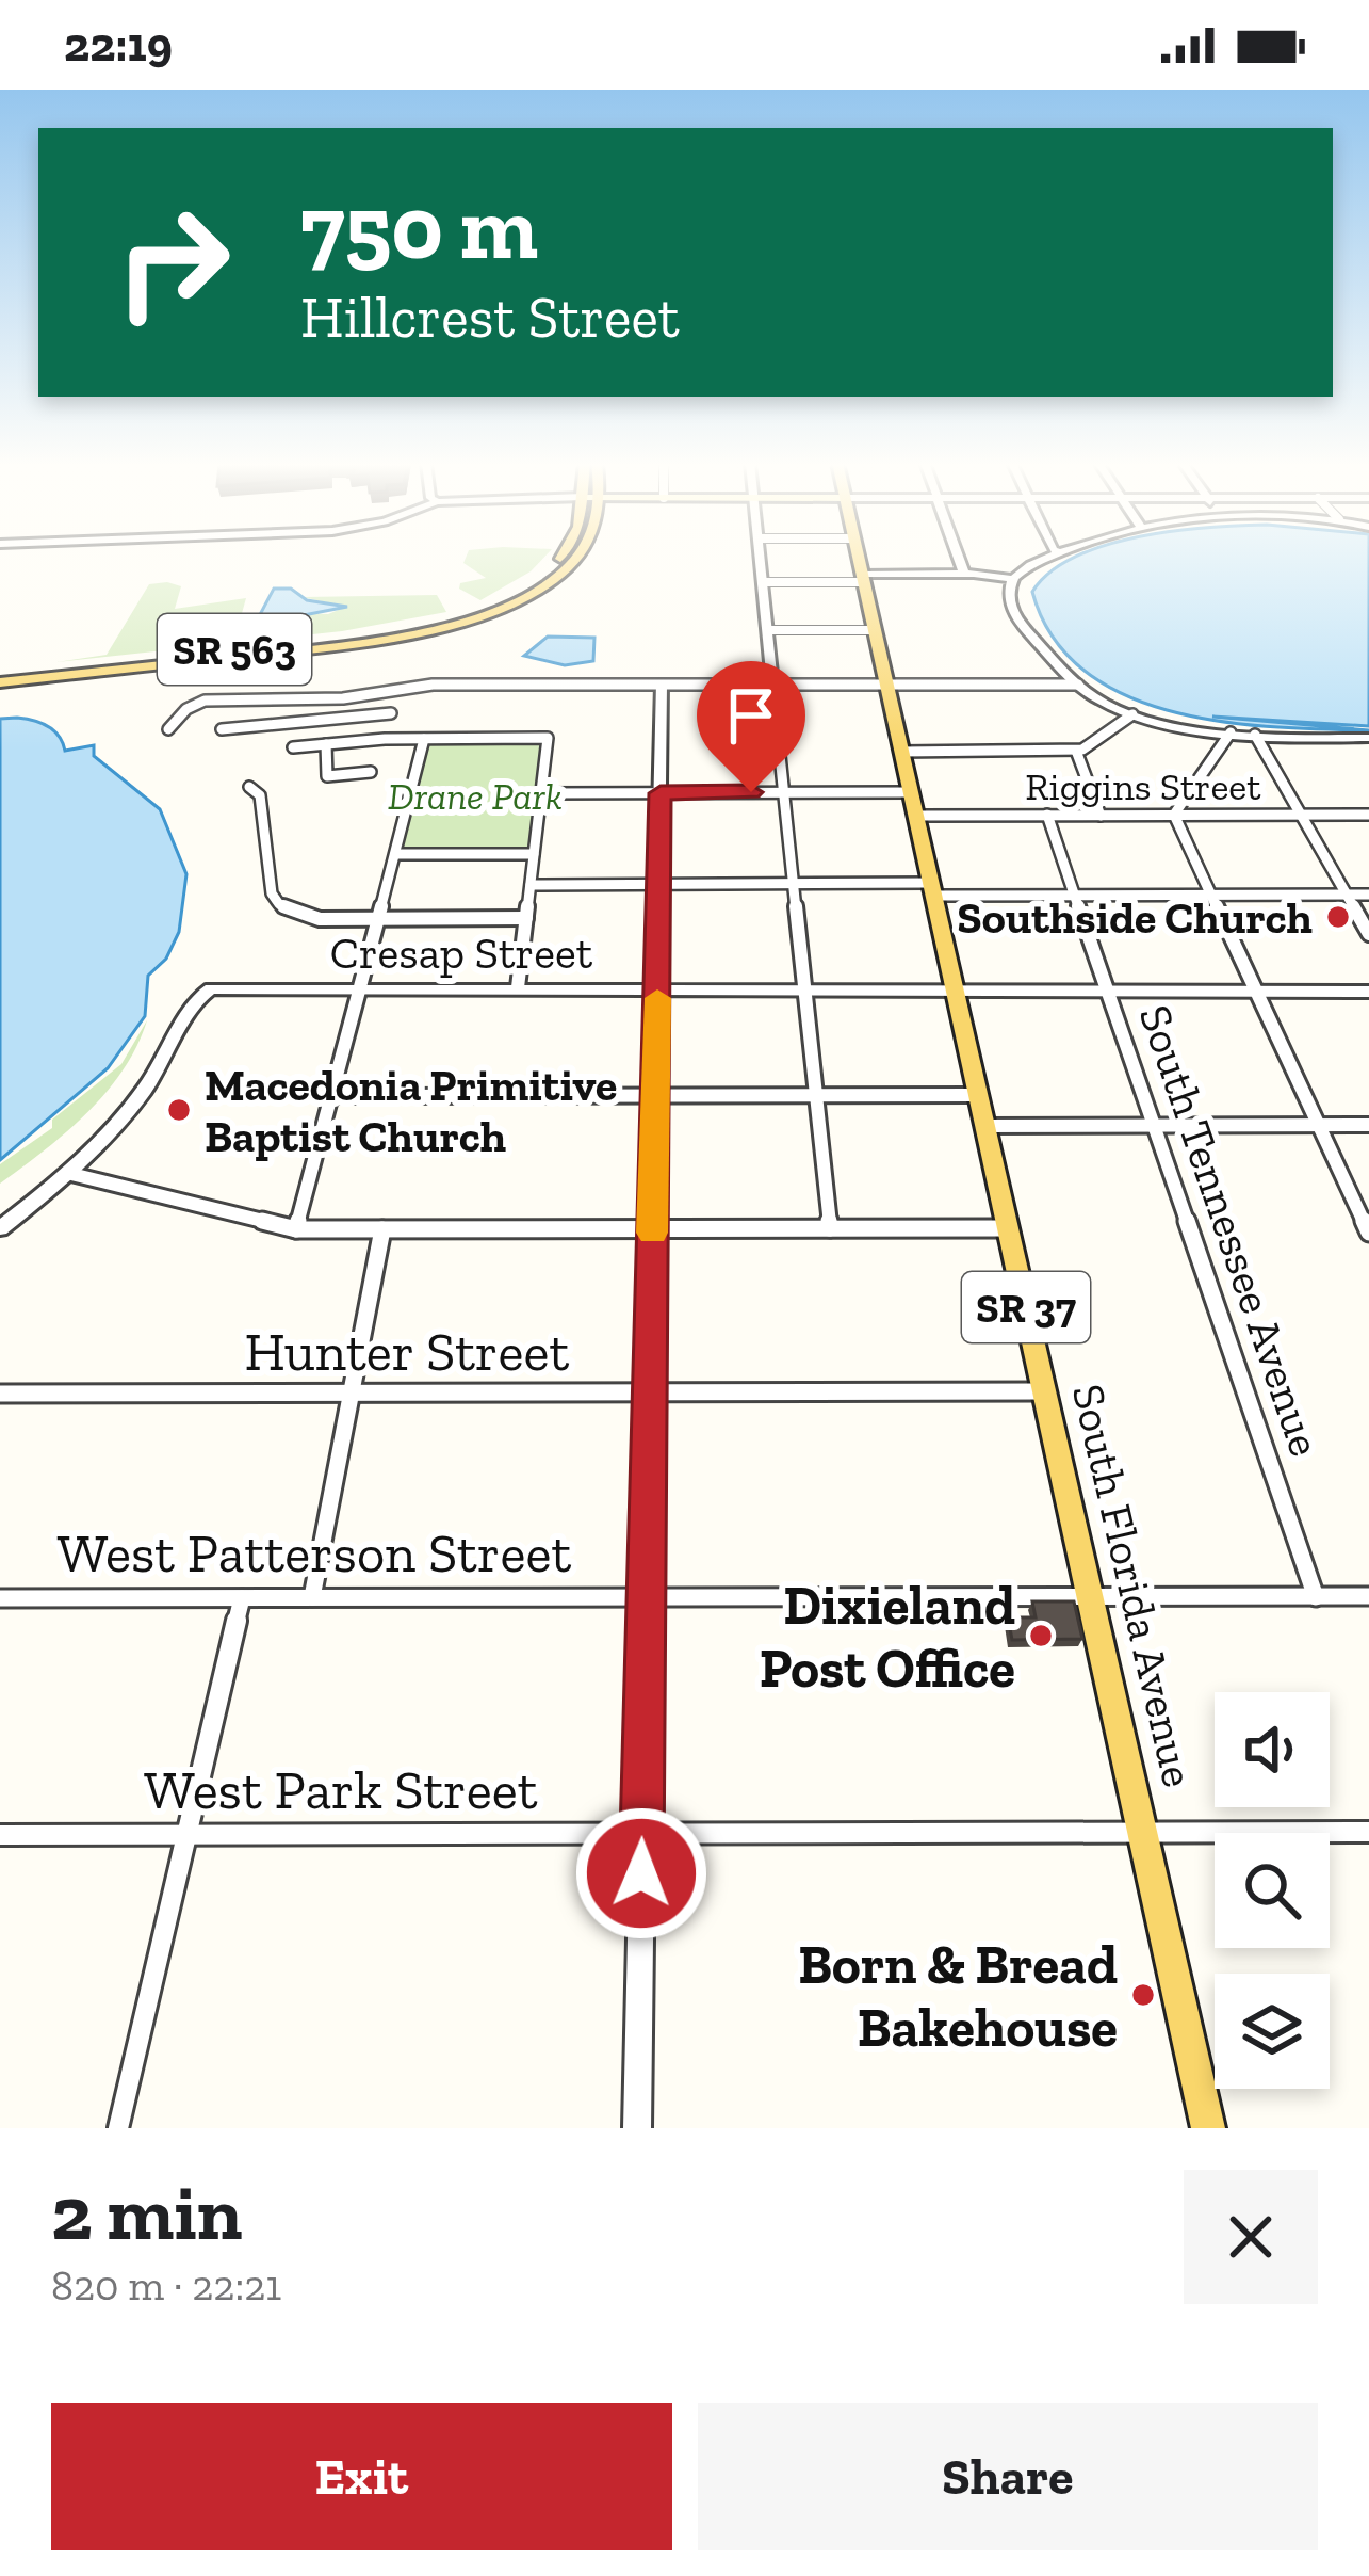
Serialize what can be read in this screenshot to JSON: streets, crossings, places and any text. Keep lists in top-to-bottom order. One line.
{"streets":{"main road":["SR 563","SR 37","South Florida Avenue"],"street":["Riggins Street","Cresap Street","South Tennessee Avenue","Hunter Street","West Patterson Street","West Park Street"]},"crossings":[["Riggins Street","South Tennessee Avenue"],["Riggins Street","South Florida Avenue"],["Cresap Street","South Tennessee Avenue"],["Cresap Street","South Florida Avenue"],["South Tennessee Avenue","West Patterson Street"],["Hunter Street","South Florida Avenue"],["West Patterson Street","South Florida Avenue"],["South Florida Avenue","West Park Street"]],"parks":["Drane Park"],"places":["Southside Church","Macedonia Primitive Baptist Church","Dixieland Post Office","Born & Bread Bakehouse"],"page":{"status":"22:19","turn":["750 m","Hillcrest Street"],"heading":["2 min","820 m · 22:21"],"buttons":["Exit","Share"]}}
